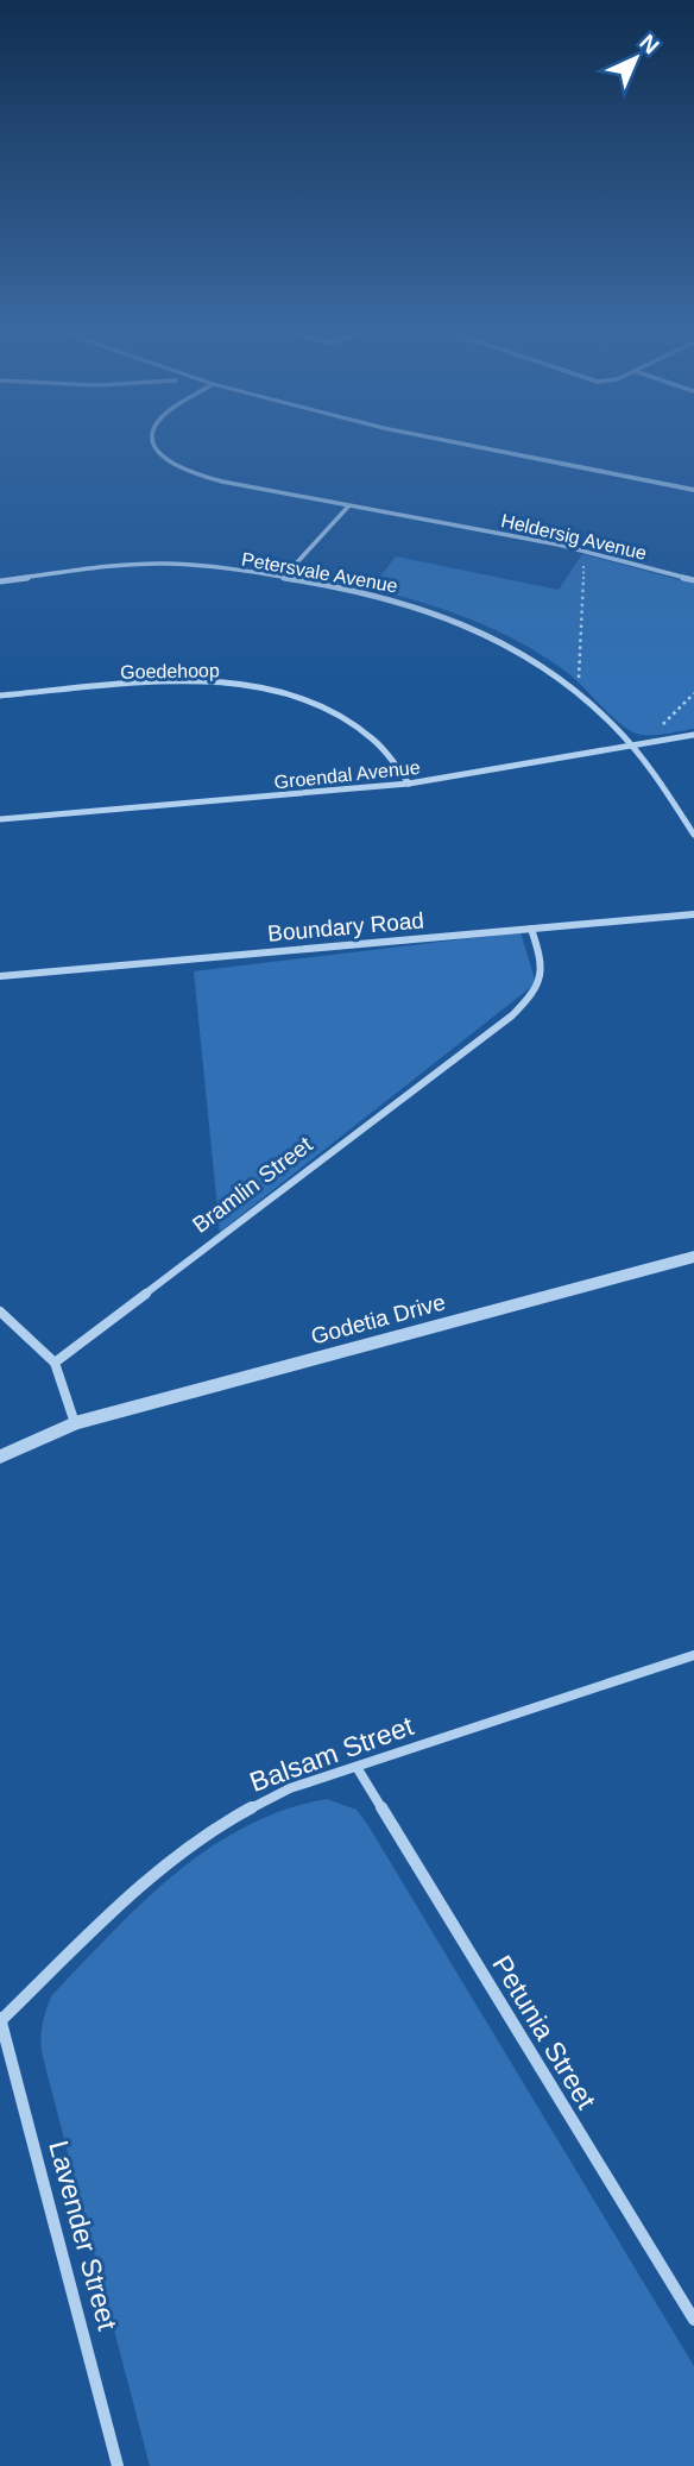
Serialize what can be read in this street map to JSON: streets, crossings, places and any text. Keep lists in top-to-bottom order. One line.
{"streets":{"street":["Heldersig Avenue","Petersvale Avenue","Goedehoop","Groendal Avenue","Boundary Road","Bramlin Street","Godetia Drive","Balsam Street","Petunia Street","Lavender Street"]},"crossings":[["Petersvale Avenue","Groendal Avenue"],["Goedehoop","Groendal Avenue"],["Boundary Road","Bramlin Street"],["Balsam Street","Petunia Street"],["Balsam Street","Lavender Street"]],"north":"top right"}
